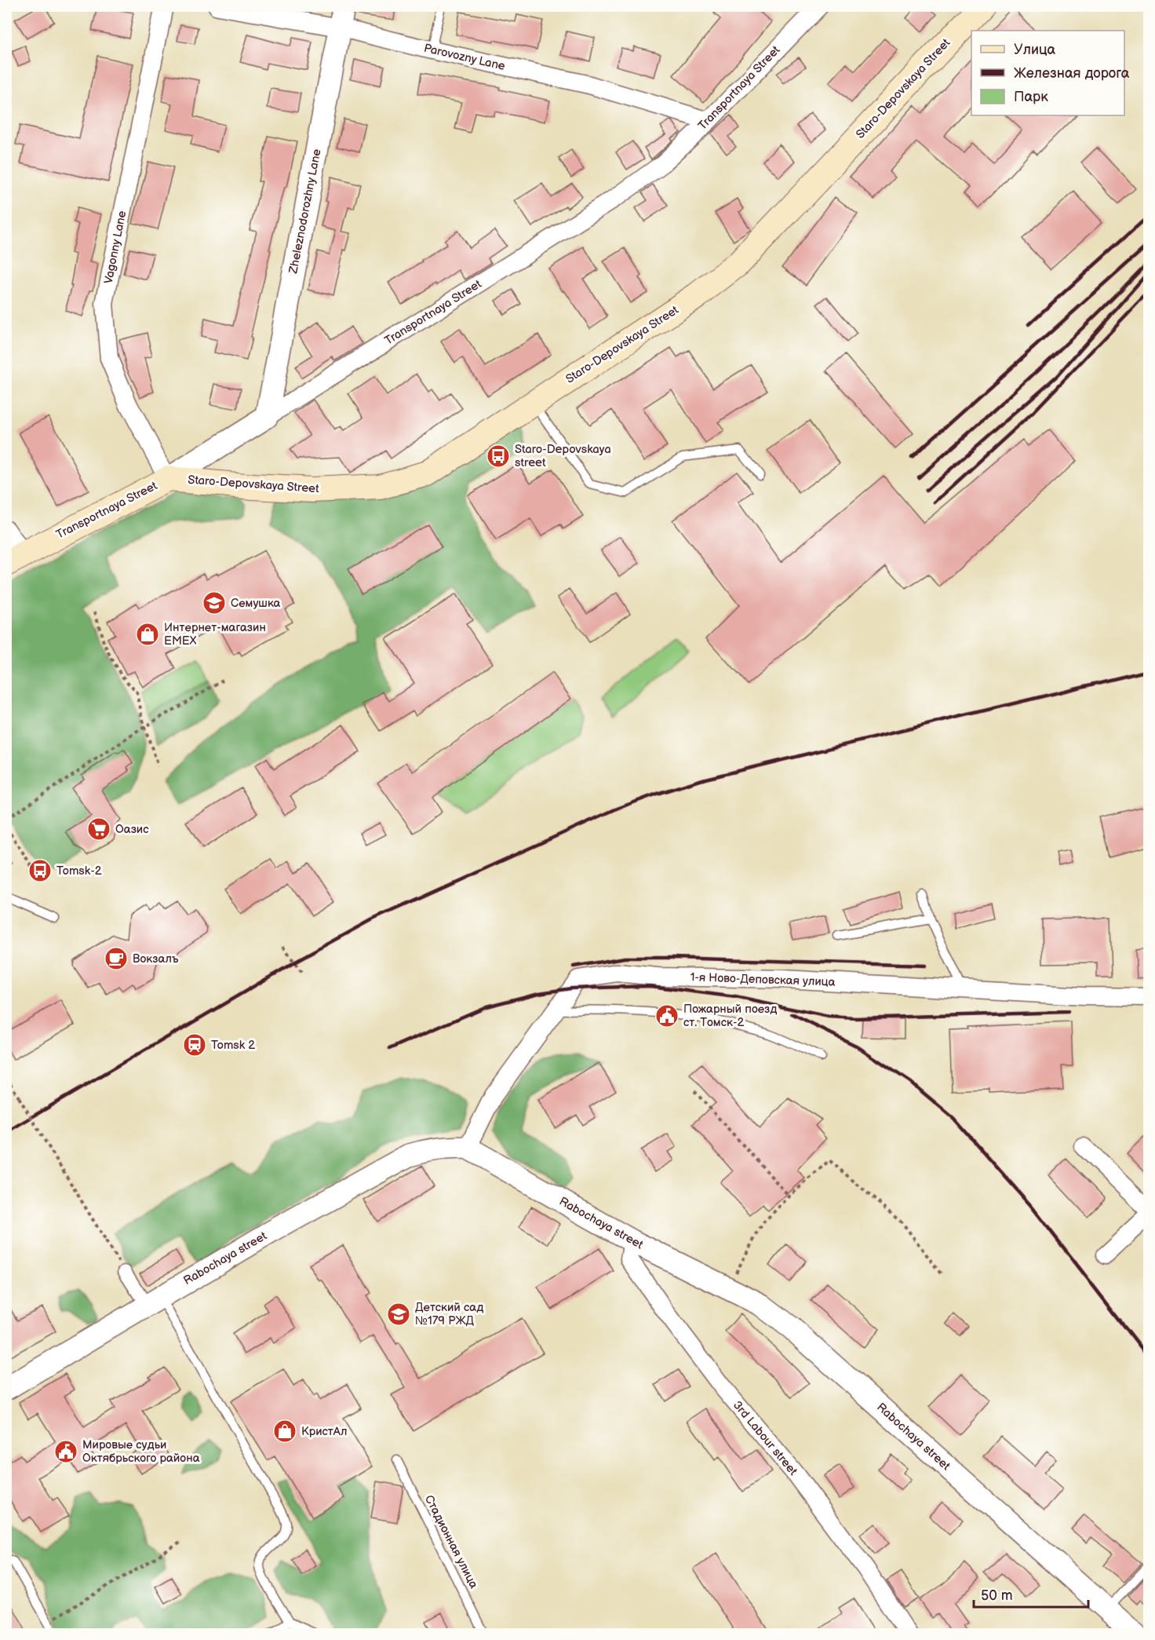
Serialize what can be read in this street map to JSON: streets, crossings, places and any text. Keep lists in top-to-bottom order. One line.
{"streets":{"main road":["Transportnaya Street","Staro-Depovskaya Street"],"street":["Parovozny Lane","Zheleznodorozhny Lane","Vagonny Lane","1-я Ново-Деповская улица","Rabochaya street","3rd Labour street"],"lane":["Стадионная улица"]},"crossings":[["Parovozny Lane","Transportnaya Street"],["Parovozny Lane","Zheleznodorozhny Lane"],["Transportnaya Street","Staro-Depovskaya Street"],["Transportnaya Street","Zheleznodorozhny Lane"],["Transportnaya Street","Vagonny Lane"],["Staro-Depovskaya Street","Vagonny Lane"],["1-я Ново-Деповская улица","Rabochaya street"],["Rabochaya street","3rd Labour street"]],"places":{"bus stop":["Staro-Depovskaya street","Tomsk-2"],"school or university":["Семушка","Детский сад №179 РЖД"],"shop":["Интернет-магазин EMEX","КристАл"],"supermarket":["Оазис"],"cafe":["Вокзалъ"],"public building":["Пожарный поезд ст. Томск-2","Мировые судьи Октябрьского района"],"station":["Tomsk 2"]},"legend":["Улица","Железная дорога","Парк"],"scale_bar":"50 m"}
